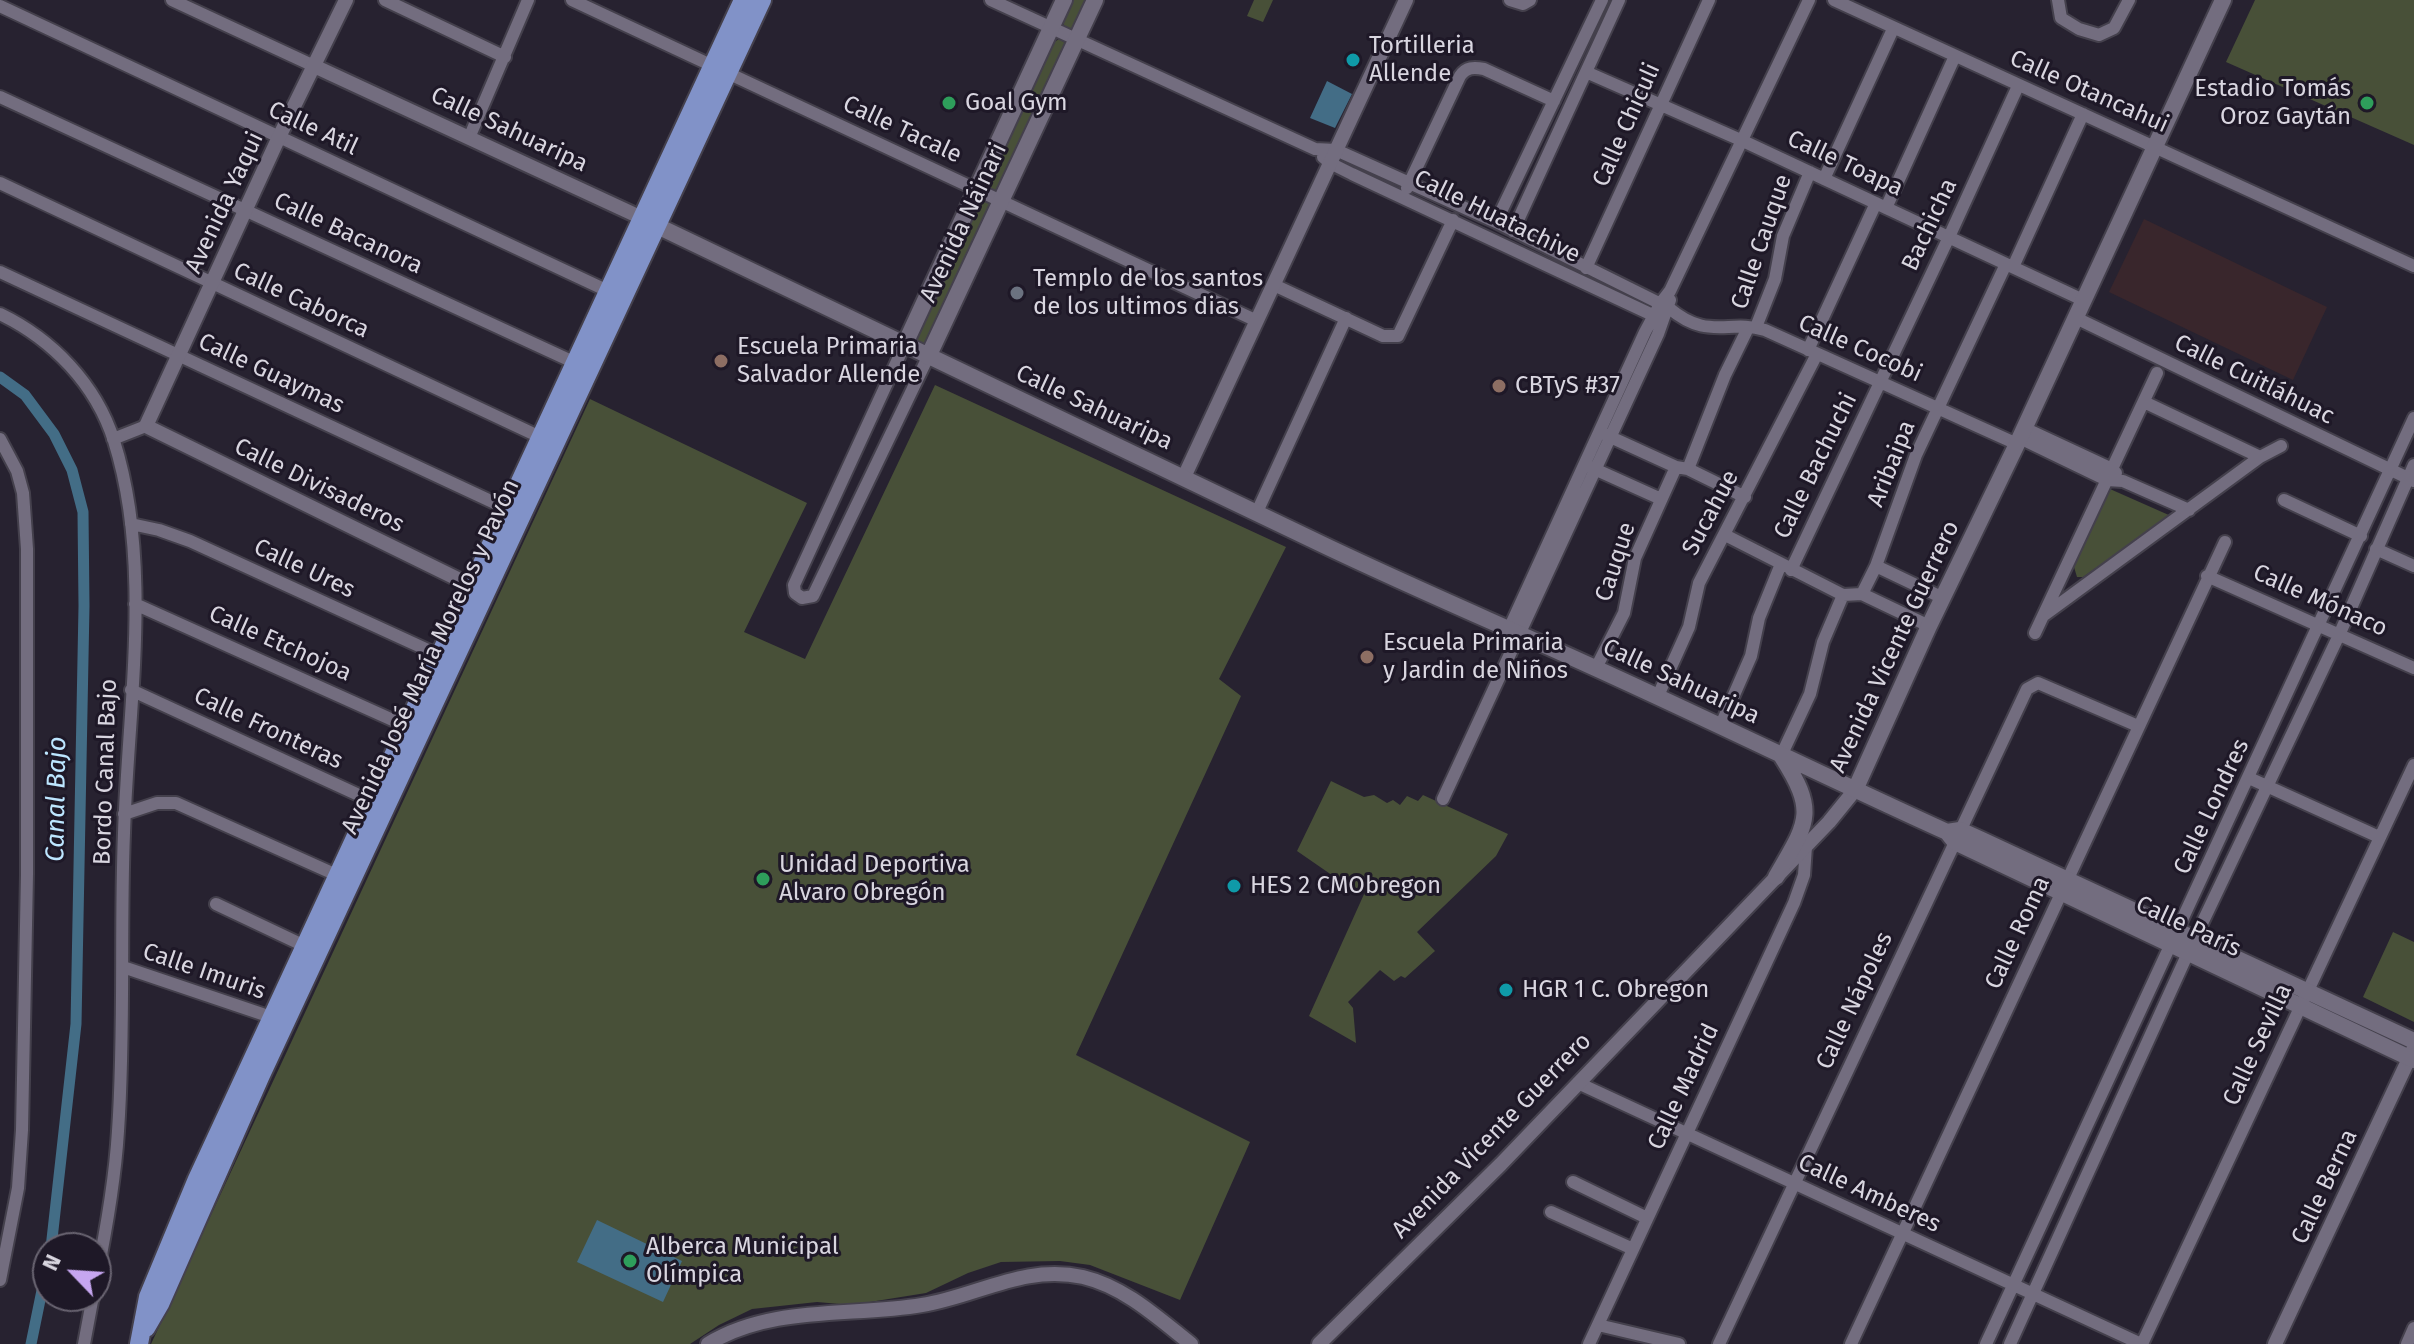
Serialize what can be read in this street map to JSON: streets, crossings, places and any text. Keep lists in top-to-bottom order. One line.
{"streets":{"main road":["Calle Sahuaripa","Avenida Náinari","Avenida Vicente Guerrero","Avenida José María Morelos y Pavón","Calle París"],"street":["Calle Otancahui","Calle Chiculi","Calle Atil","Calle Tacale","Calle Toapa","Avenida Yaqui","Calle Huatachive","Bachicha","Calle Bacanora","Calle Cauque","Calle Caborca","Calle Cocobi","Calle Guaymas","Calle Cuitláhuac","Aribaipa","Calle Bachuchi","Calle Divisaderos","Sucahue","Cauque","Calle Ures","Calle Mónaco","Calle Etchojoa","Calle Fronteras","Bordo Canal Bajo","Calle Londres","Calle Roma","Calle Imuris","Calle Nápoles","Calle Sevilla","Calle Madrid","Calle Berna","Calle Amberes"]},"crossings":[["Calle Otancahui","Bachicha"],["Calle Otancahui","Aribaipa"],["Calle Otancahui","Sucahue"],["Calle Otancahui","Avenida Vicente Guerrero"],["Calle Chiculi","Calle Toapa"],["Calle Chiculi","Calle Huatachive"],["Calle Atil","Avenida Yaqui"],["Calle Atil","Avenida José María Morelos y Pavón"],["Calle Sahuaripa","Avenida Yaqui"],["Calle Sahuaripa","Avenida Náinari"],["Calle Sahuaripa","Calle Bachuchi"],["Calle Sahuaripa","Sucahue"],["Calle Sahuaripa","Cauque"],["Calle Sahuaripa","Avenida Vicente Guerrero"],["Calle Sahuaripa","Avenida José María Morelos y Pavón"],["Calle Sahuaripa","Calle París"],["Calle Tacale","Avenida Náinari"],["Calle Tacale","Avenida José María Morelos y Pavón"],["Calle Toapa","Bachicha"],["Calle Toapa","Calle Cauque"],["Calle Toapa","Aribaipa"],["Calle Toapa","Sucahue"],["Calle Toapa","Avenida Vicente Guerrero"],["Avenida Yaqui","Calle Bacanora"],["Avenida Yaqui","Calle Caborca"],["Avenida Yaqui","Calle Guaymas"],["Avenida Yaqui","Calle Divisaderos"],["Calle Huatachive","Avenida Náinari"],["Calle Huatachive","Calle Cocobi"],["Bachicha","Calle Cocobi"],["Bachicha","Calle Bachuchi"],["Calle Bacanora","Avenida José María Morelos y Pavón"],["Calle Cauque","Calle Cocobi"],["Calle Cauque","Cauque"],["Calle Caborca","Avenida José María Morelos y Pavón"],["Calle Cocobi","Aribaipa"],["Calle Cocobi","Calle Bachuchi"],["Calle Cocobi","Sucahue"],["Calle Cocobi","Avenida Vicente Guerrero"],["Calle Guaymas","Avenida José María Morelos y Pavón"],["Calle Cuitláhuac","Avenida Vicente Guerrero"],["Calle Cuitláhuac","Calle Londres"],["Calle Divisaderos","Avenida José María Morelos y Pavón"],["Calle Ures","Avenida José María Morelos y Pavón"],["Calle Ures","Bordo Canal Bajo"],["Calle Mónaco","Calle Londres"],["Calle Mónaco","Calle Roma"],["Calle Etchojoa","Avenida José María Morelos y Pavón"],["Calle Etchojoa","Bordo Canal Bajo"],["Avenida Vicente Guerrero","Calle París"],["Avenida Vicente Guerrero","Calle Madrid"],["Avenida Vicente Guerrero","Calle Amberes"],["Avenida José María Morelos y Pavón","Calle Fronteras"],["Avenida José María Morelos y Pavón","Calle Imuris"],["Calle Fronteras","Bordo Canal Bajo"],["Bordo Canal Bajo","Calle Imuris"],["Calle Londres","Calle París"],["Calle Londres","Calle Amberes"],["Calle París","Calle Roma"],["Calle París","Calle Nápoles"],["Calle París","Calle Sevilla"],["Calle París","Calle Berna"],["Calle Roma","Calle Nápoles"],["Calle Roma","Calle Amberes"],["Calle Nápoles","Calle Amberes"],["Calle Sevilla","Calle Amberes"],["Calle Madrid","Calle Amberes"]],"water":["Canal Bajo"],"places":["Tortilleria Allende","Goal Gym","Estadio Tomás Oroz Gaytán","Templo de los santos de los ultimos dias","Escuela Primaria Salvador Allende","CBTyS #37","Escuela Primaria y Jardin de Niños","Unidad Deportiva Alvaro Obregón","HES 2 CMObregon","HGR 1 C. Obregon","Alberca Municipal Olímpica"],"north":"top left"}
